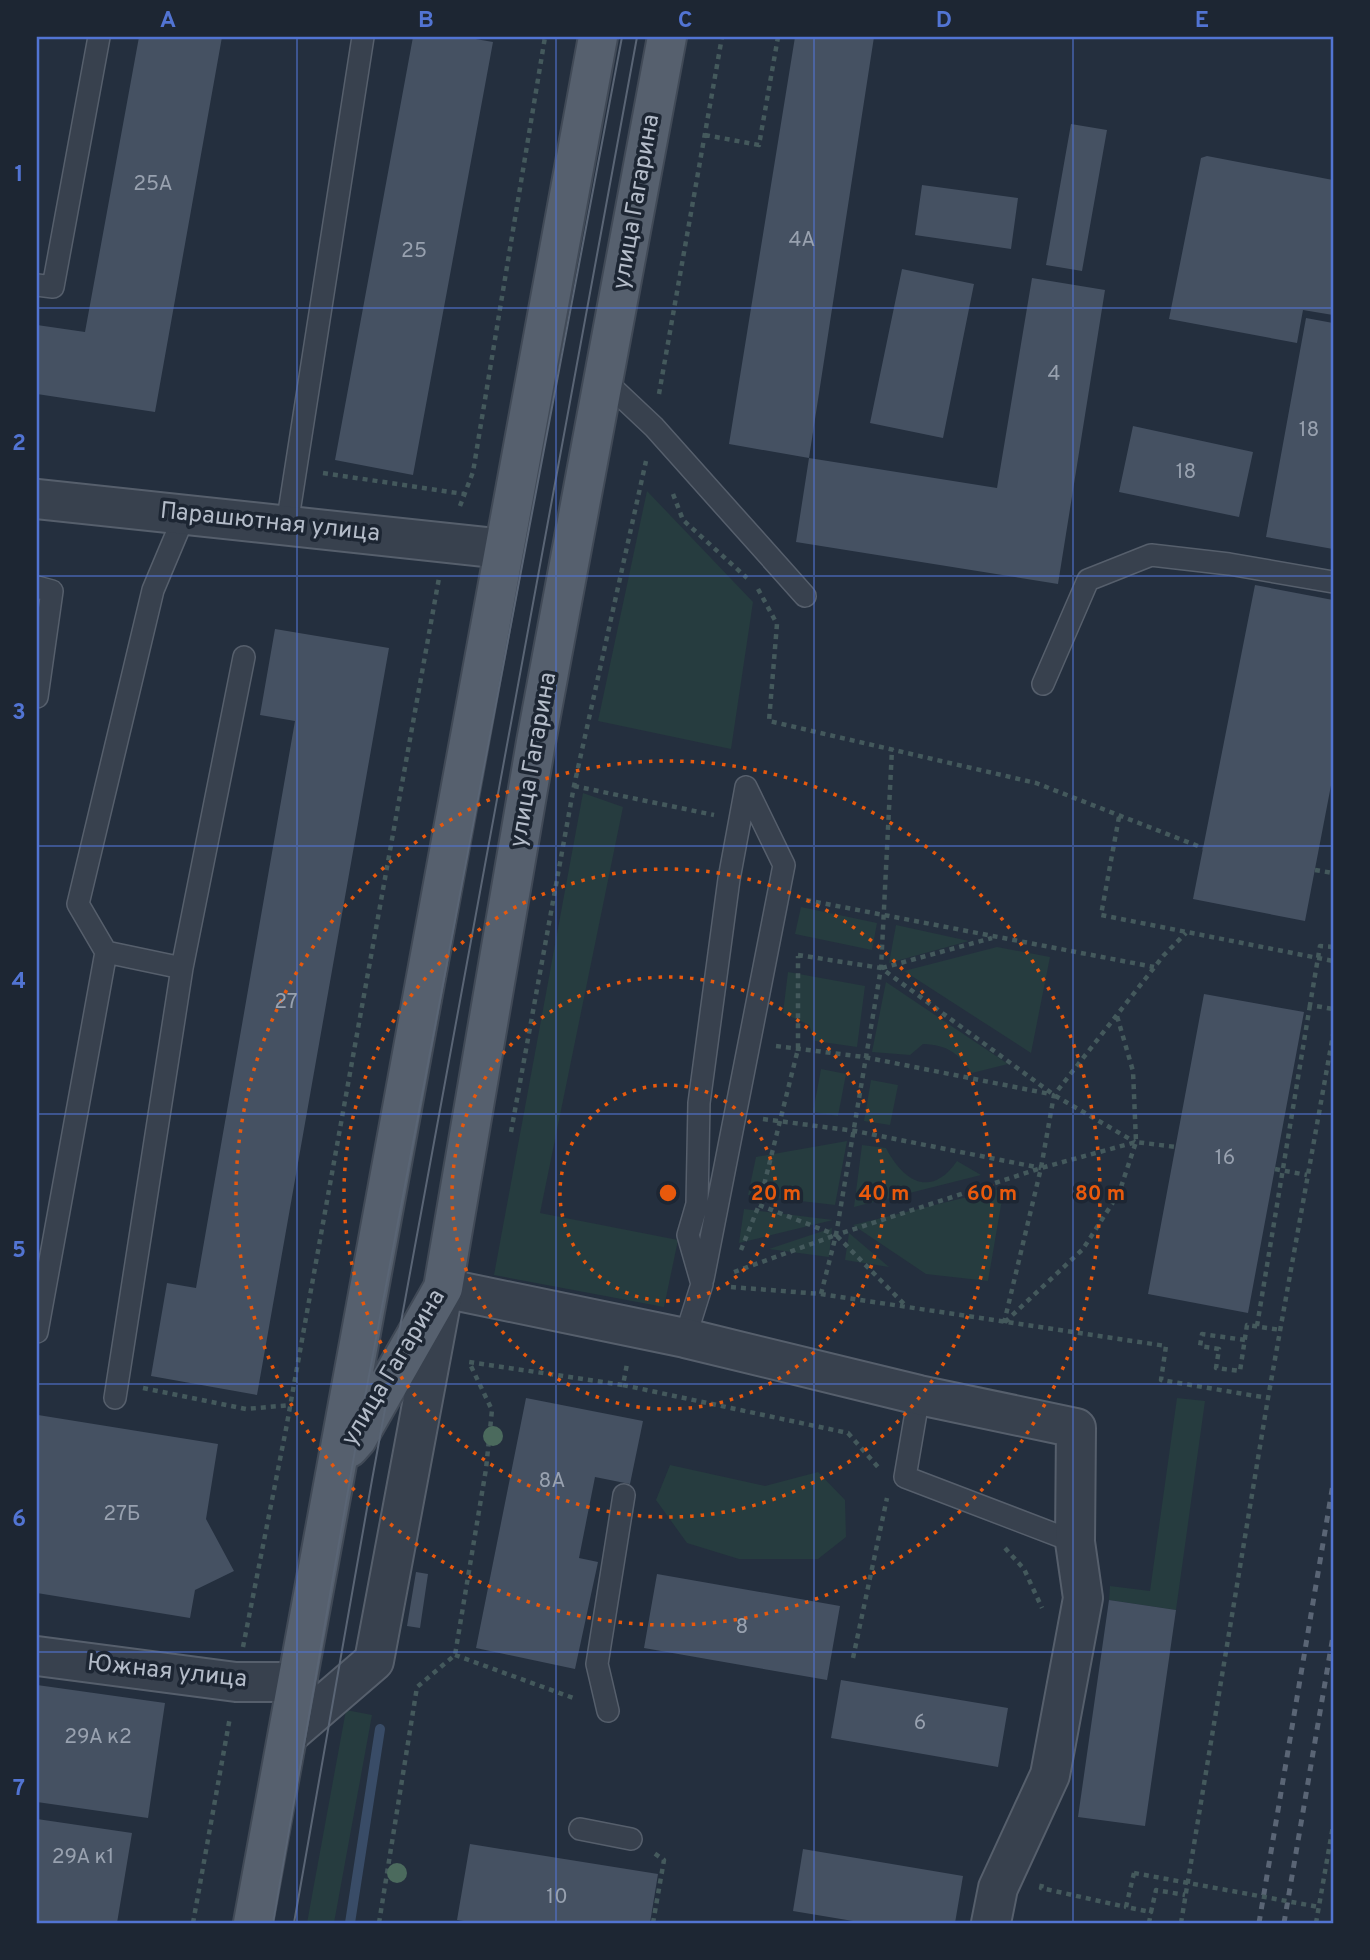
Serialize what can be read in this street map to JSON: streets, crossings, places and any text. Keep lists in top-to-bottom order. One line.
{"streets":{"main road":["улица Гагарина"],"street":["Парашютная улица","Южная улица"]},"crossings":[["улица Гагарина","Парашютная улица"],["улица Гагарина","Южная улица"]],"house_numbers":["25А","4А","25","4","18","18","27","16","8А","27Б","8","6","29А к2","29А к1","10"],"grid":{"columns":["A","B","C","D","E"],"rows":["1","2","3","4","5","6","7"]},"rings":["20 m","40 m","60 m","80 m"]}
